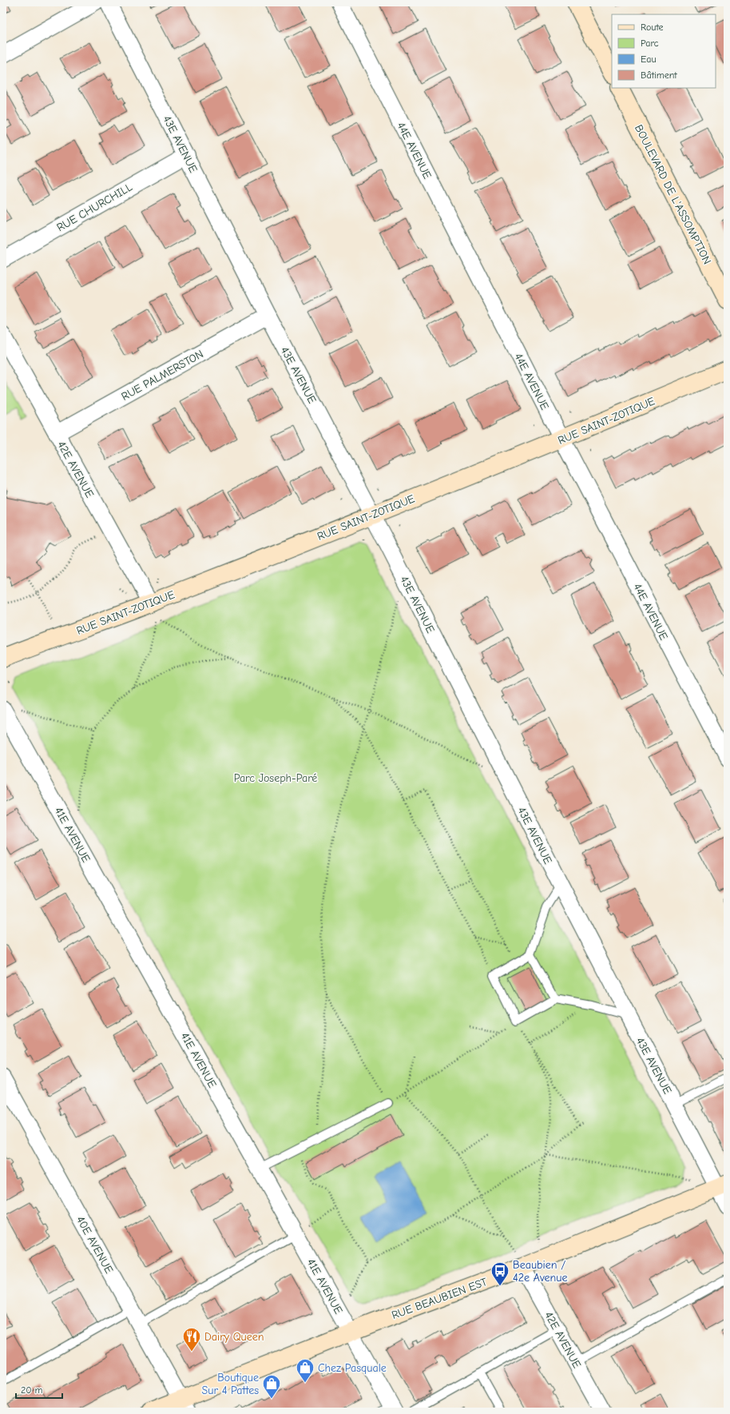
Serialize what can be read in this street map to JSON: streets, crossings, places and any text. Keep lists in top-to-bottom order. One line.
{"streets":{"street":["43E AVENUE","44E AVENUE","BOULEVARD DE L'ASSOMPTION","RUE CHURCHILL","RUE PALMERSTON","RUE SAINT-ZOTIQUE","42E AVENUE","41E AVENUE","40E AVENUE","RUE BEAUBIEN EST"]},"crossings":[["43E AVENUE","RUE CHURCHILL"],["43E AVENUE","RUE PALMERSTON"],["43E AVENUE","RUE SAINT-ZOTIQUE"],["43E AVENUE","RUE BEAUBIEN EST"],["44E AVENUE","RUE SAINT-ZOTIQUE"],["RUE PALMERSTON","42E AVENUE"],["RUE SAINT-ZOTIQUE","42E AVENUE"],["42E AVENUE","RUE BEAUBIEN EST"],["41E AVENUE","RUE BEAUBIEN EST"],["40E AVENUE","RUE BEAUBIEN EST"]],"parks":["Parc Joseph-Paré"],"places":{"bus stop":["Beaubien / 42e Avenue"],"restaurant":["Dairy Queen"],"shop":["Chez Pasquale","Boutique Sur 4 Pattes"]},"legend":["Route","Parc","Eau","Bâtiment"],"scale_bar":"20 m"}
